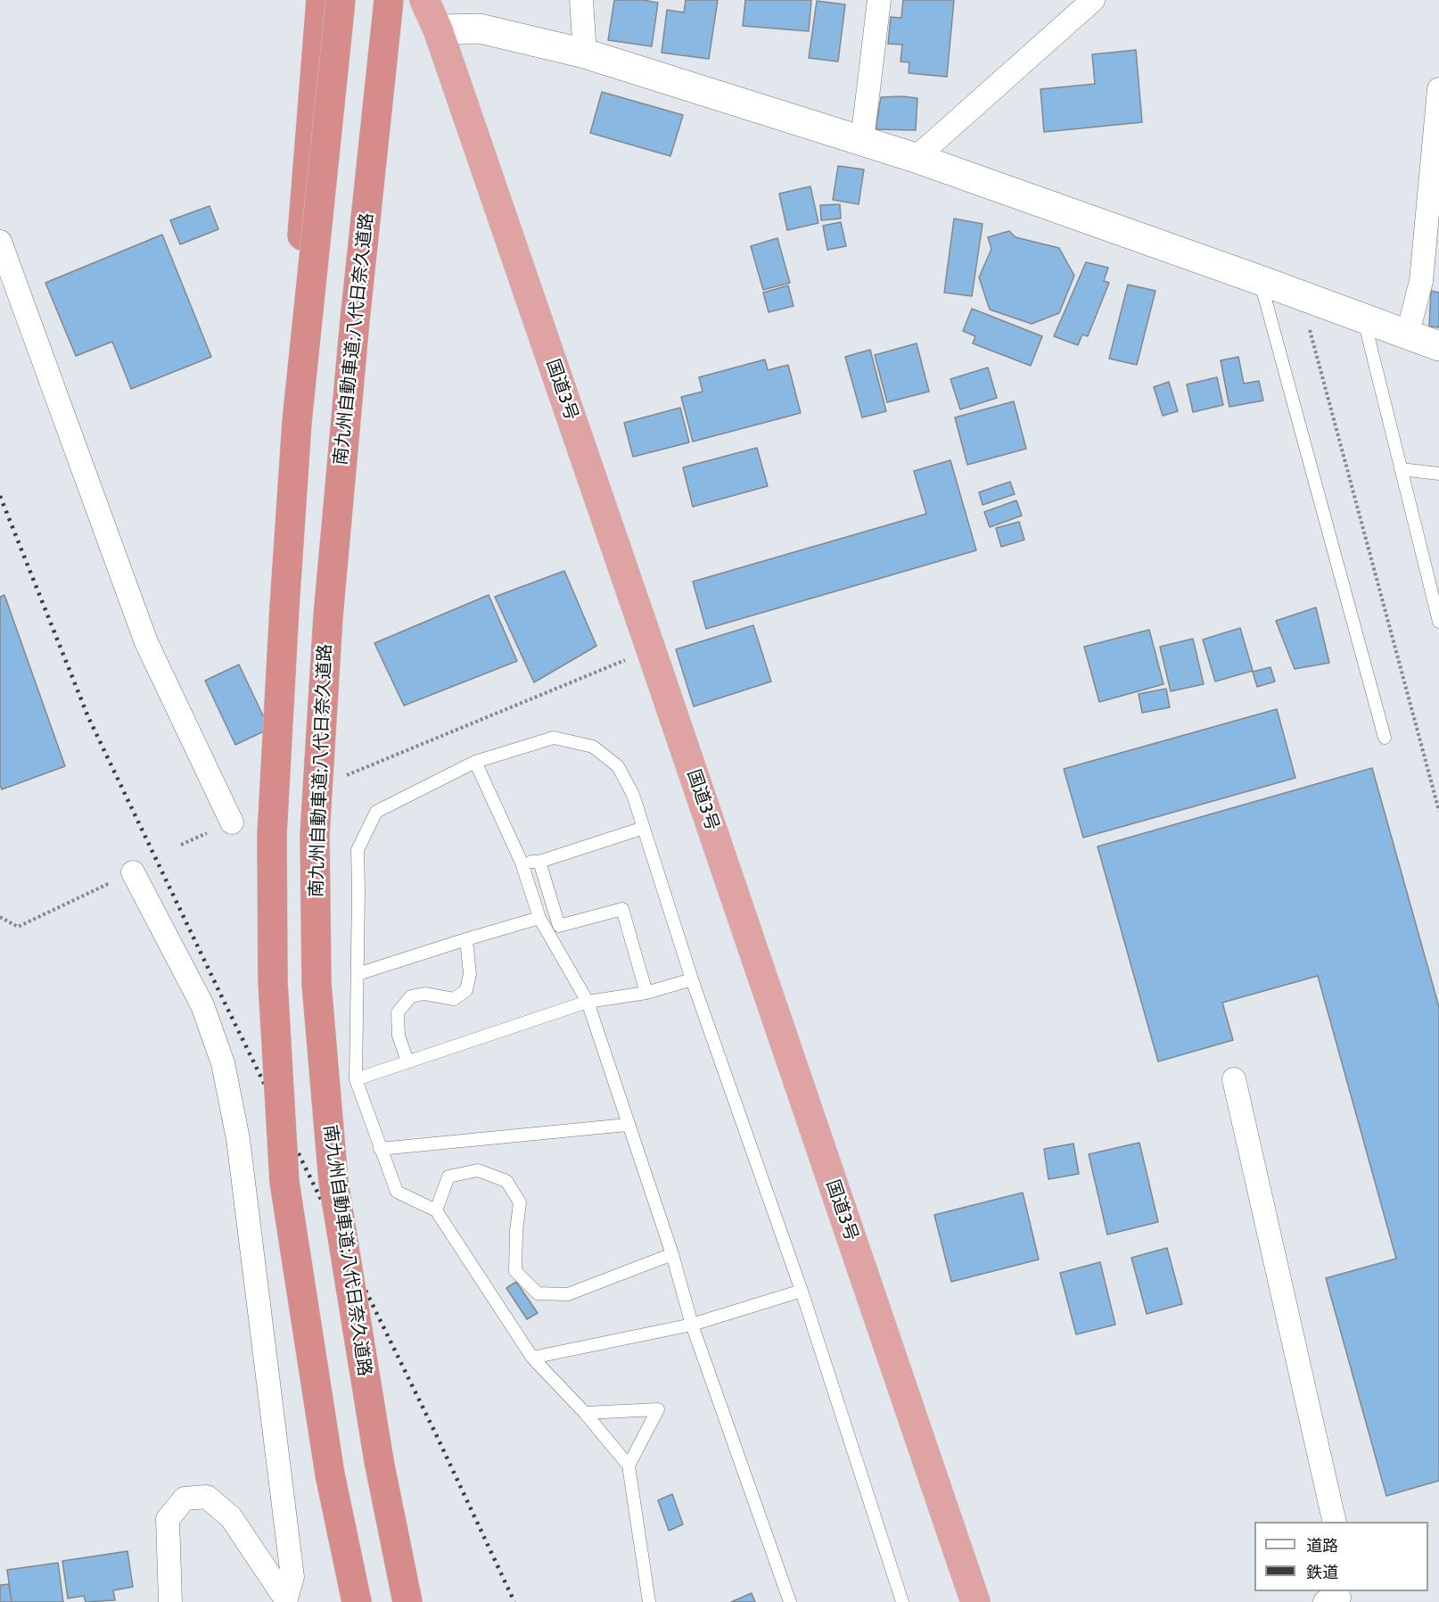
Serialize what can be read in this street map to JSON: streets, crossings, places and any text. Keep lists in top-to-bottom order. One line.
{"streets":{"highway":["南九州自動車道;八代日奈久道路","国道3号"]},"legend":["道路","鉄道"]}
